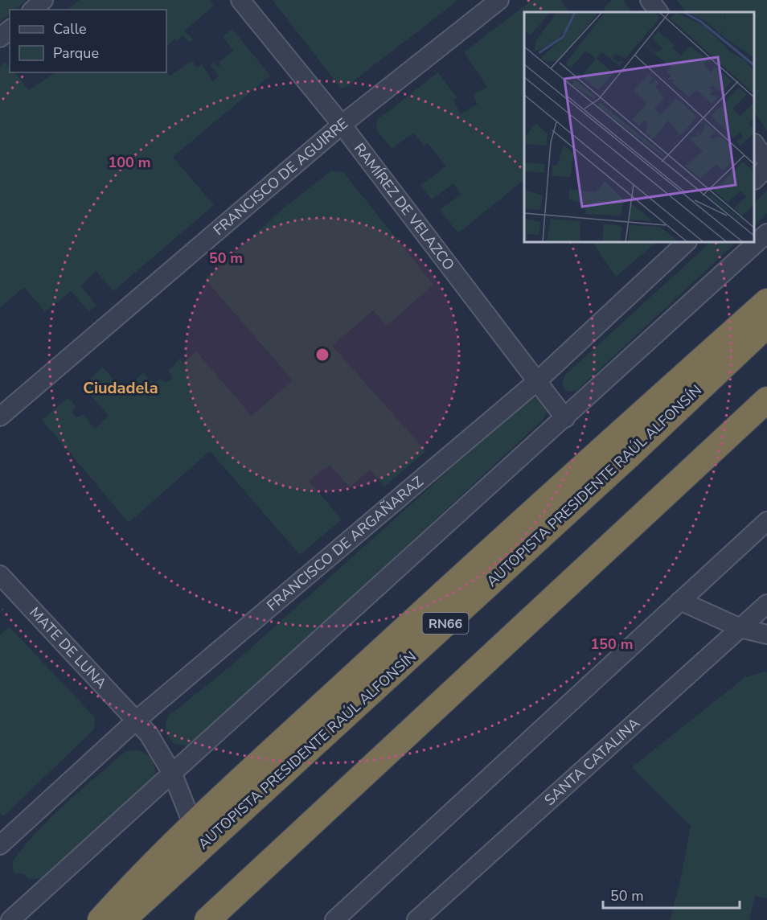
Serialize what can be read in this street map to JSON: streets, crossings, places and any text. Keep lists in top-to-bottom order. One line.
{"streets":{"highway":["AUTOPISTA PRESIDENTE RAÚL ALFONSÍN","RN66"],"street":["FRANCISCO DE AGUIRRE","RAMÍREZ DE VELAZCO","FRANCISCO DE ARGAÑARAZ","MATE DE LUNA","SANTA CATALINA"]},"crossings":[["FRANCISCO DE AGUIRRE","RAMÍREZ DE VELAZCO"],["RAMÍREZ DE VELAZCO","FRANCISCO DE ARGAÑARAZ"],["FRANCISCO DE ARGAÑARAZ","MATE DE LUNA"]],"districts":["Ciudadela"],"legend":["Calle","Parque"],"scale_bar":"50 m","rings":["100 m","50 m","150 m"]}
